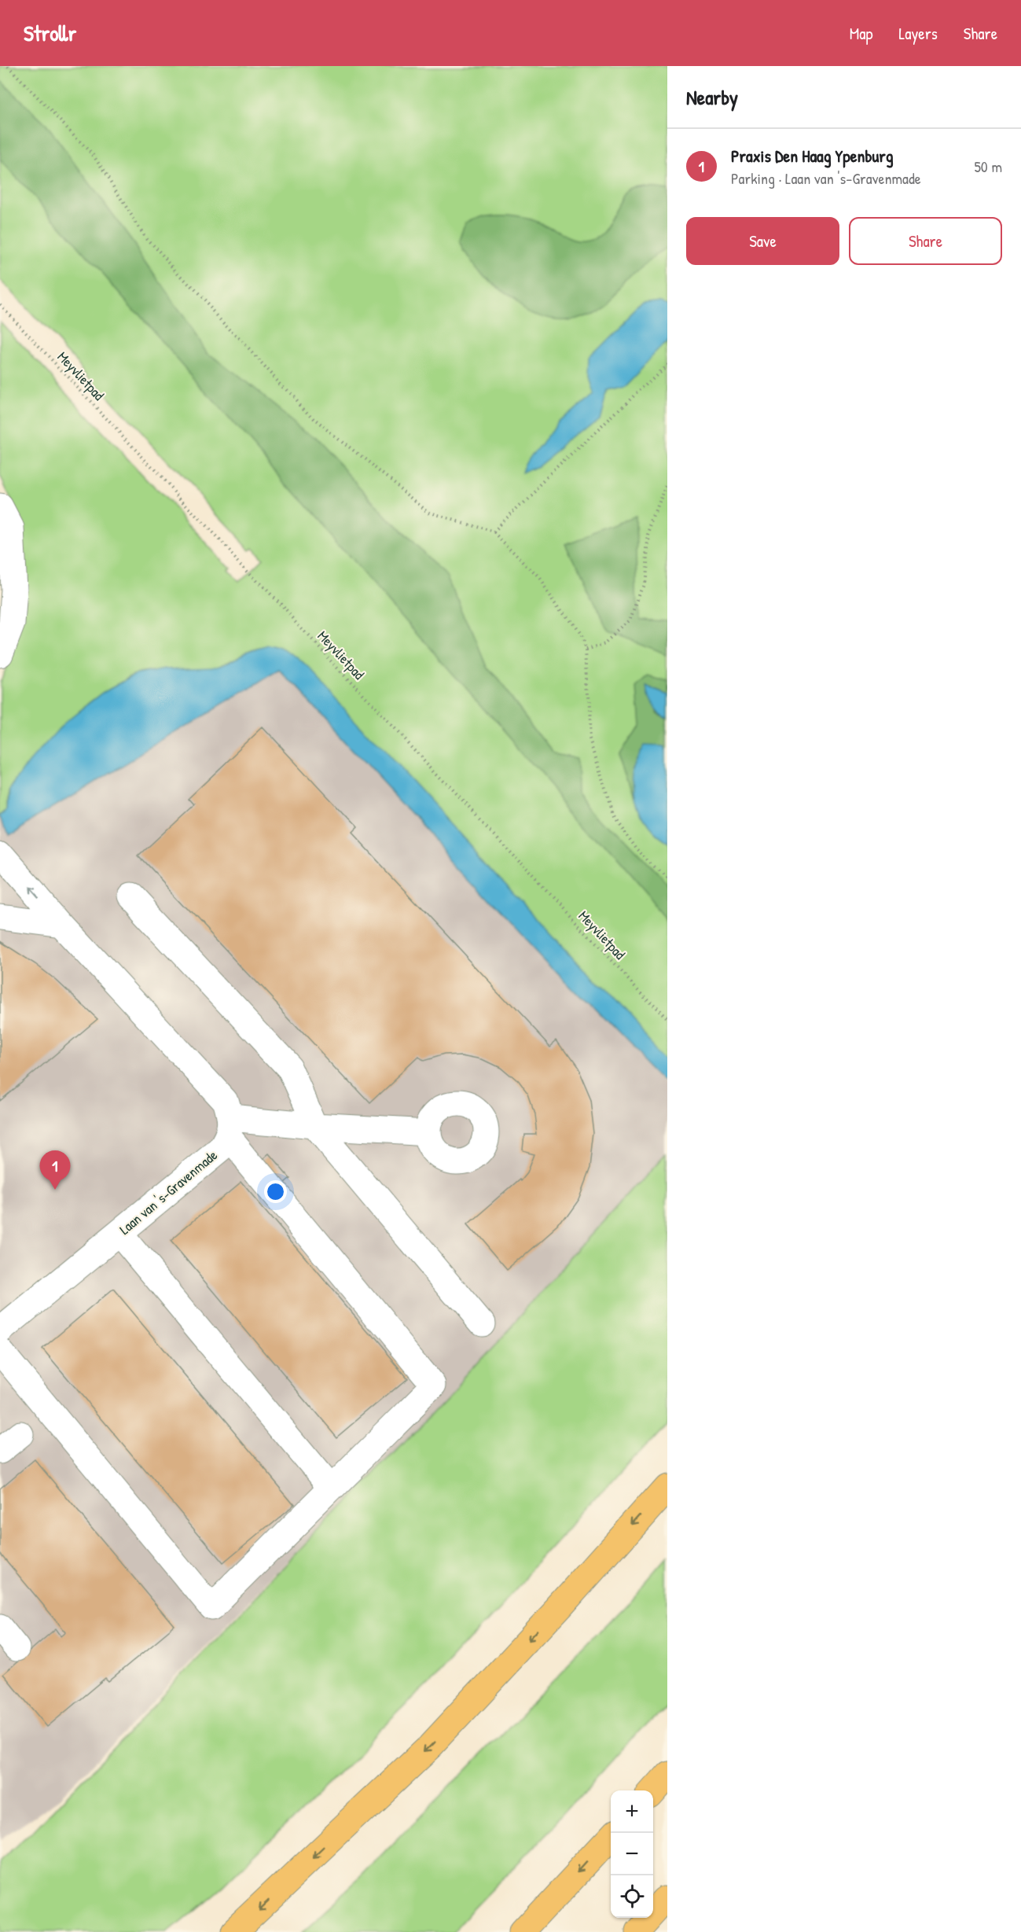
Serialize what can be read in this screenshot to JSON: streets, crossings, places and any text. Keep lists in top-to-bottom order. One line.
{"streets":{"street":["Laan van 's-Gravenmade"],"path":["Meyvlietpad"]},"page":{"header":"Strollr","nav":["Map","Layers","Share"],"heading":"Nearby","list":[{"mark":"1","name":"Praxis Den Haag Ypenburg","note":"Parking · Laan van 's-Gravenmade","value":"50 m"}],"buttons":["Save","Share"],"pins":"1","map_buttons":["+","−"]}}
